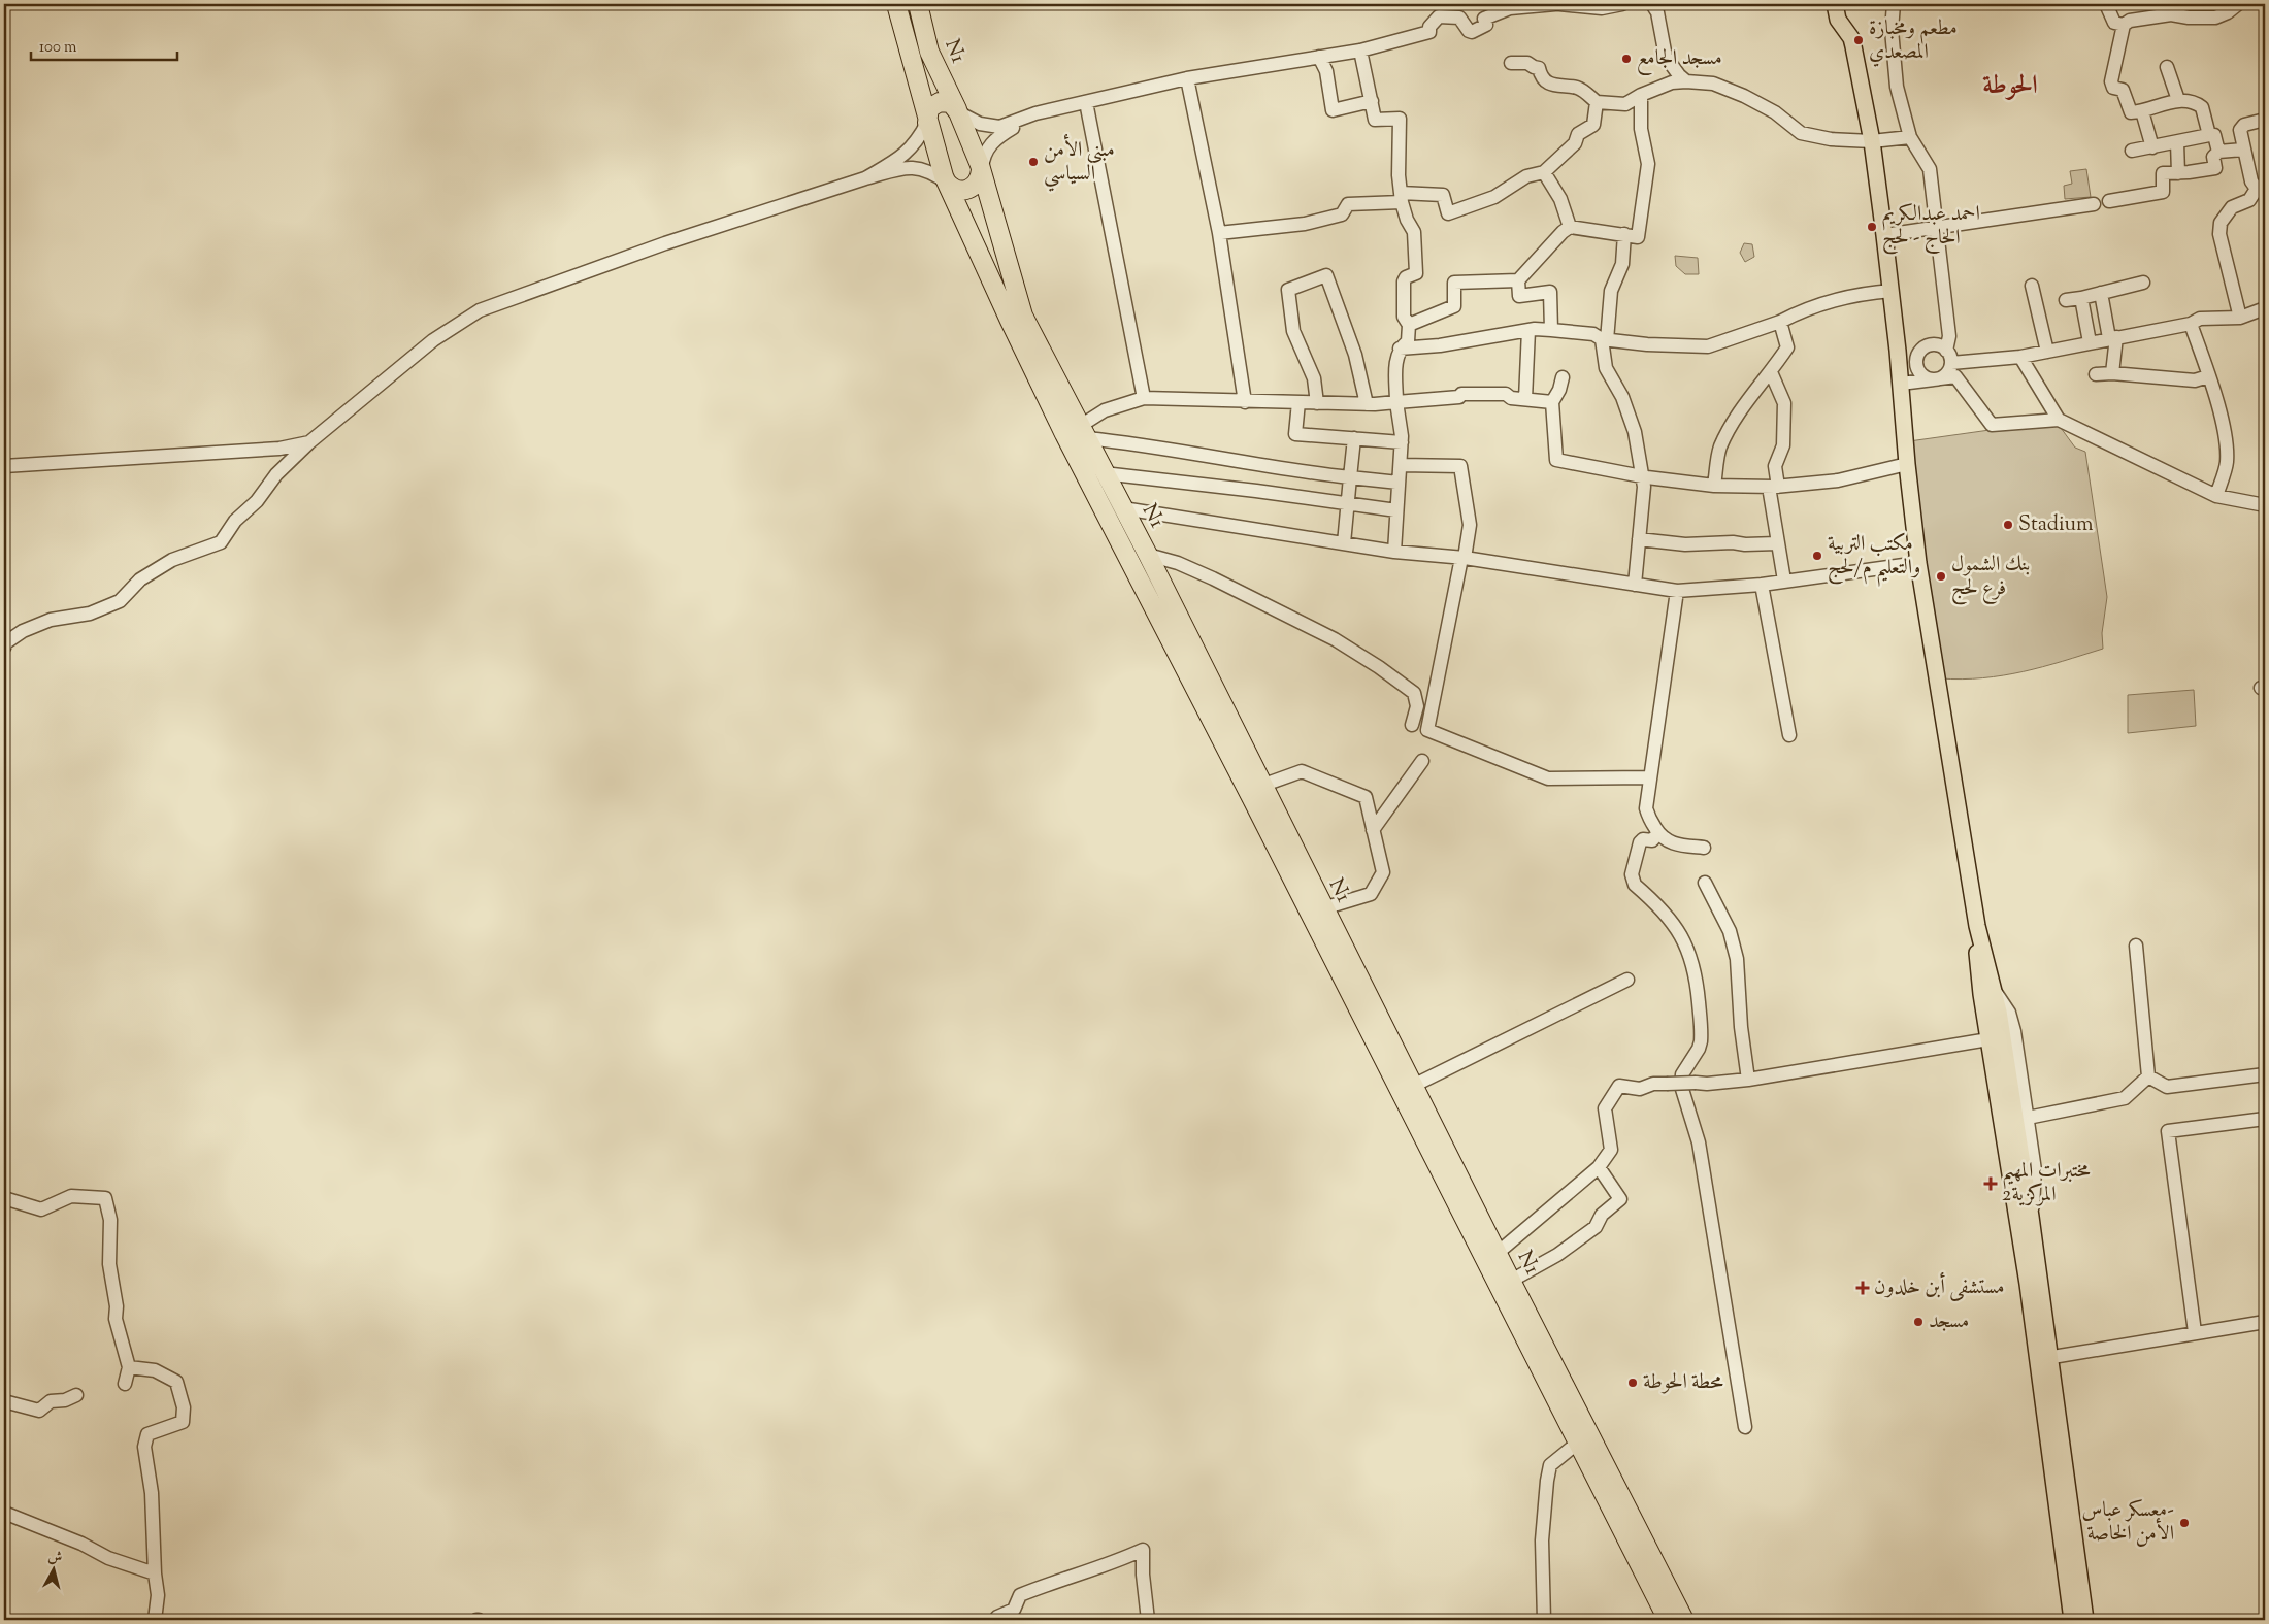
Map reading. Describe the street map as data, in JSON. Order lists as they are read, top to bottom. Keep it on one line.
{"streets":{"highway":["N1"]},"districts":["الحوطة"],"places":{"other":["مطعم ومخبازة المصعدي","مسجد الجامع","مبنى الأمن السياسي","احمد عبدالكريم الحاج - لحج","Stadium","مكتب التربية والتعليم م/لحج","بنك الشمول فرع لحج","مسجد","محطة الحوطة","معسكر عباس- الأمن الخاصة"],"health":["مختبرات المهيم المركزية2","مستشفى أبن خلدون"]},"scale_bar":"100 m","north":"top"}
